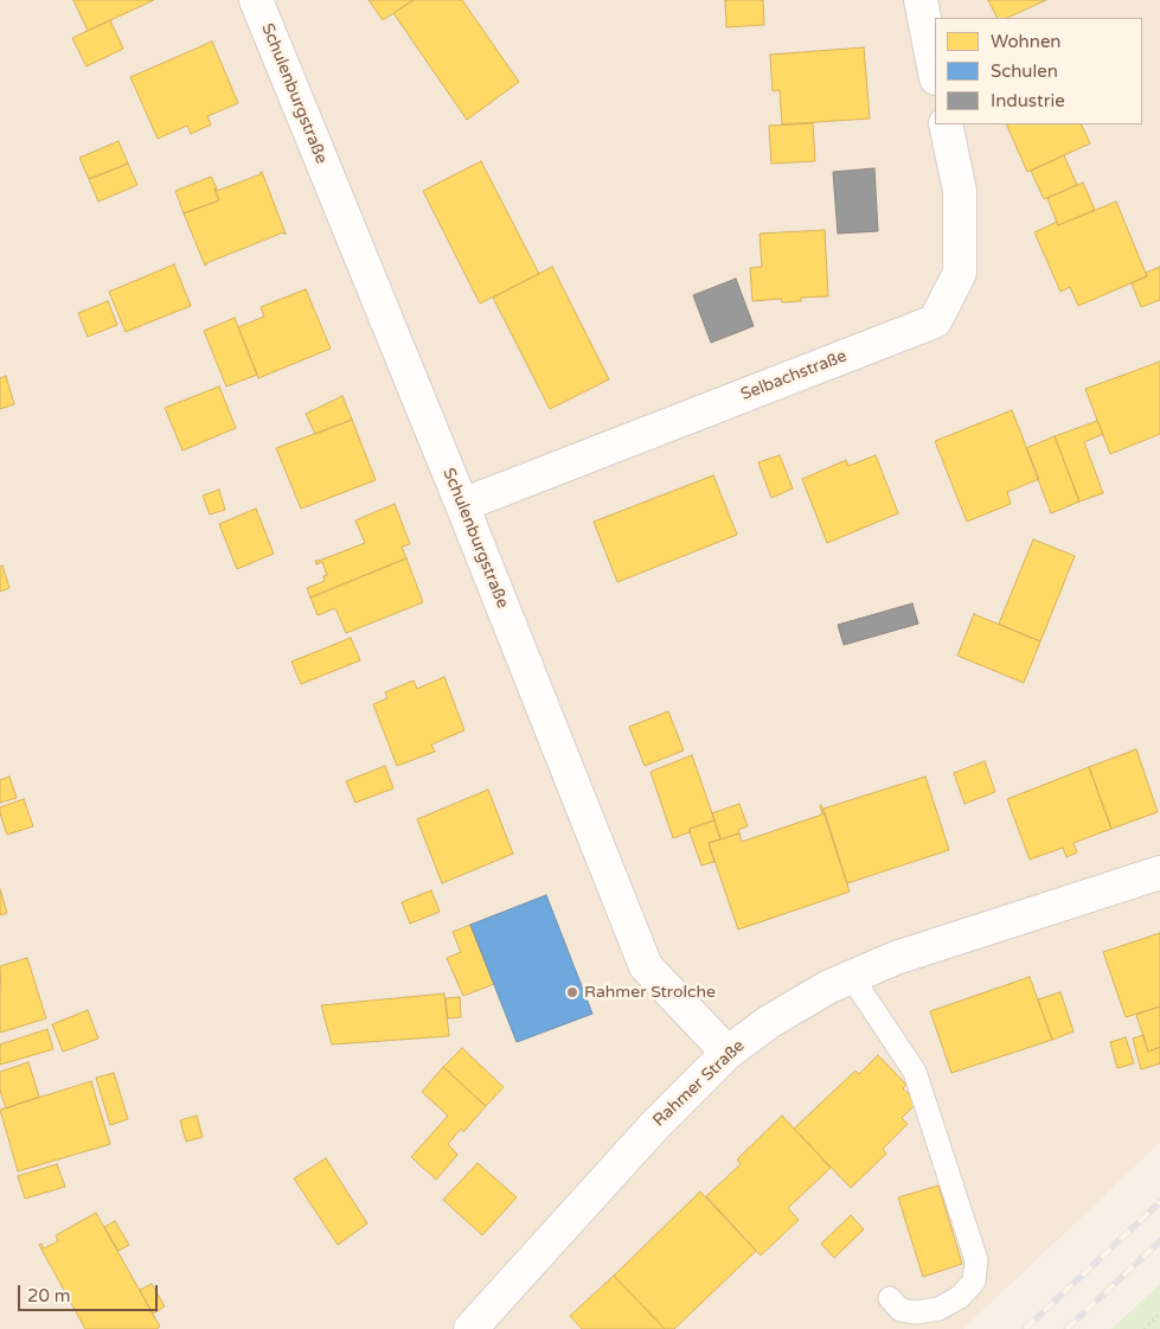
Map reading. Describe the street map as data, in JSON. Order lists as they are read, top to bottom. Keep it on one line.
{"streets":{"street":["Schulenburgstraße","Selbachstraße","Rahmer Straße"]},"crossings":[["Schulenburgstraße","Selbachstraße"],["Schulenburgstraße","Rahmer Straße"]],"places":["Rahmer Strolche"],"legend":["Wohnen","Schulen","Industrie"],"scale_bar":"20 m"}
